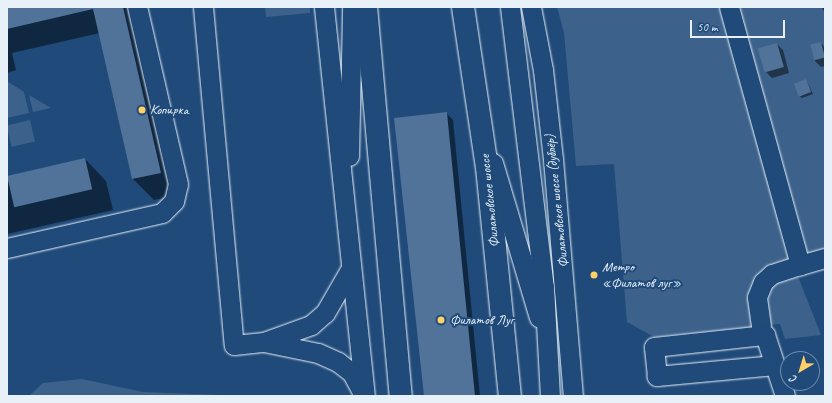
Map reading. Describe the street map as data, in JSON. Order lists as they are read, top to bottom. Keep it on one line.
{"streets":{"main road":["Филатовское шоссе"],"street":["Филатовское шоссе (дублёр)"]},"places":["Копирка","Метро «Филатов луг»","Филатов Луг"],"scale_bar":"50 m","north":"bottom left"}
